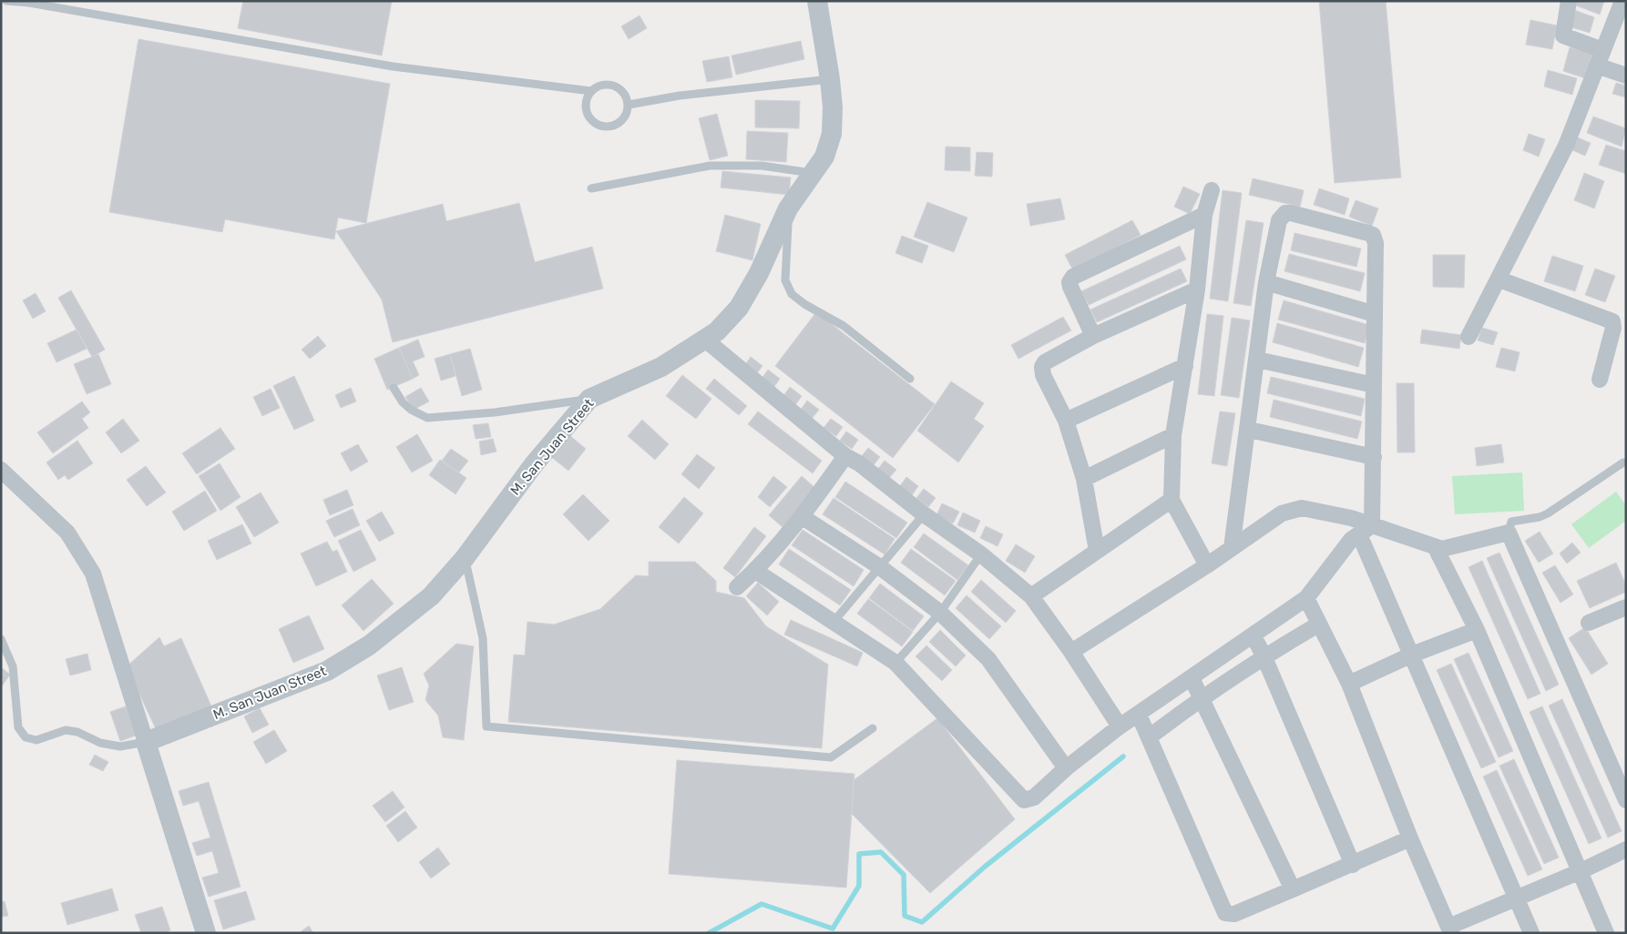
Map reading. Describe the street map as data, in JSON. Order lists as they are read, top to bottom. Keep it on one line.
{"streets":{"street":["M. San Juan Street"]}}
